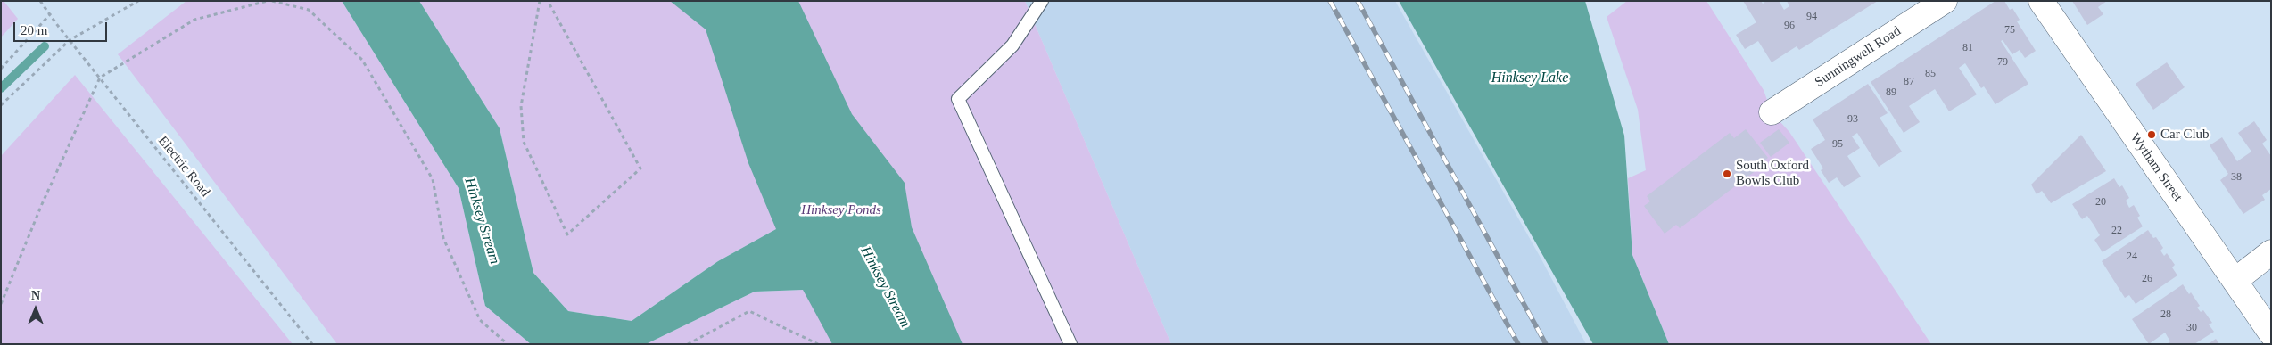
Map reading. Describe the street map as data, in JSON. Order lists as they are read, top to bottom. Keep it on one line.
{"streets":{"street":["Sunningwell Road","Wytham Street"],"path":["Electric Road"]},"water":["Hinksey Lake","Hinksey Stream"],"parks":["Hinksey Ponds"],"places":["Car Club","South Oxford Bowls Club"],"house_numbers":["94","96","75","81","79","85","87","89","93","95","38","20","22","24","26","28","30"],"scale_bar":"20 m","north":"top"}
